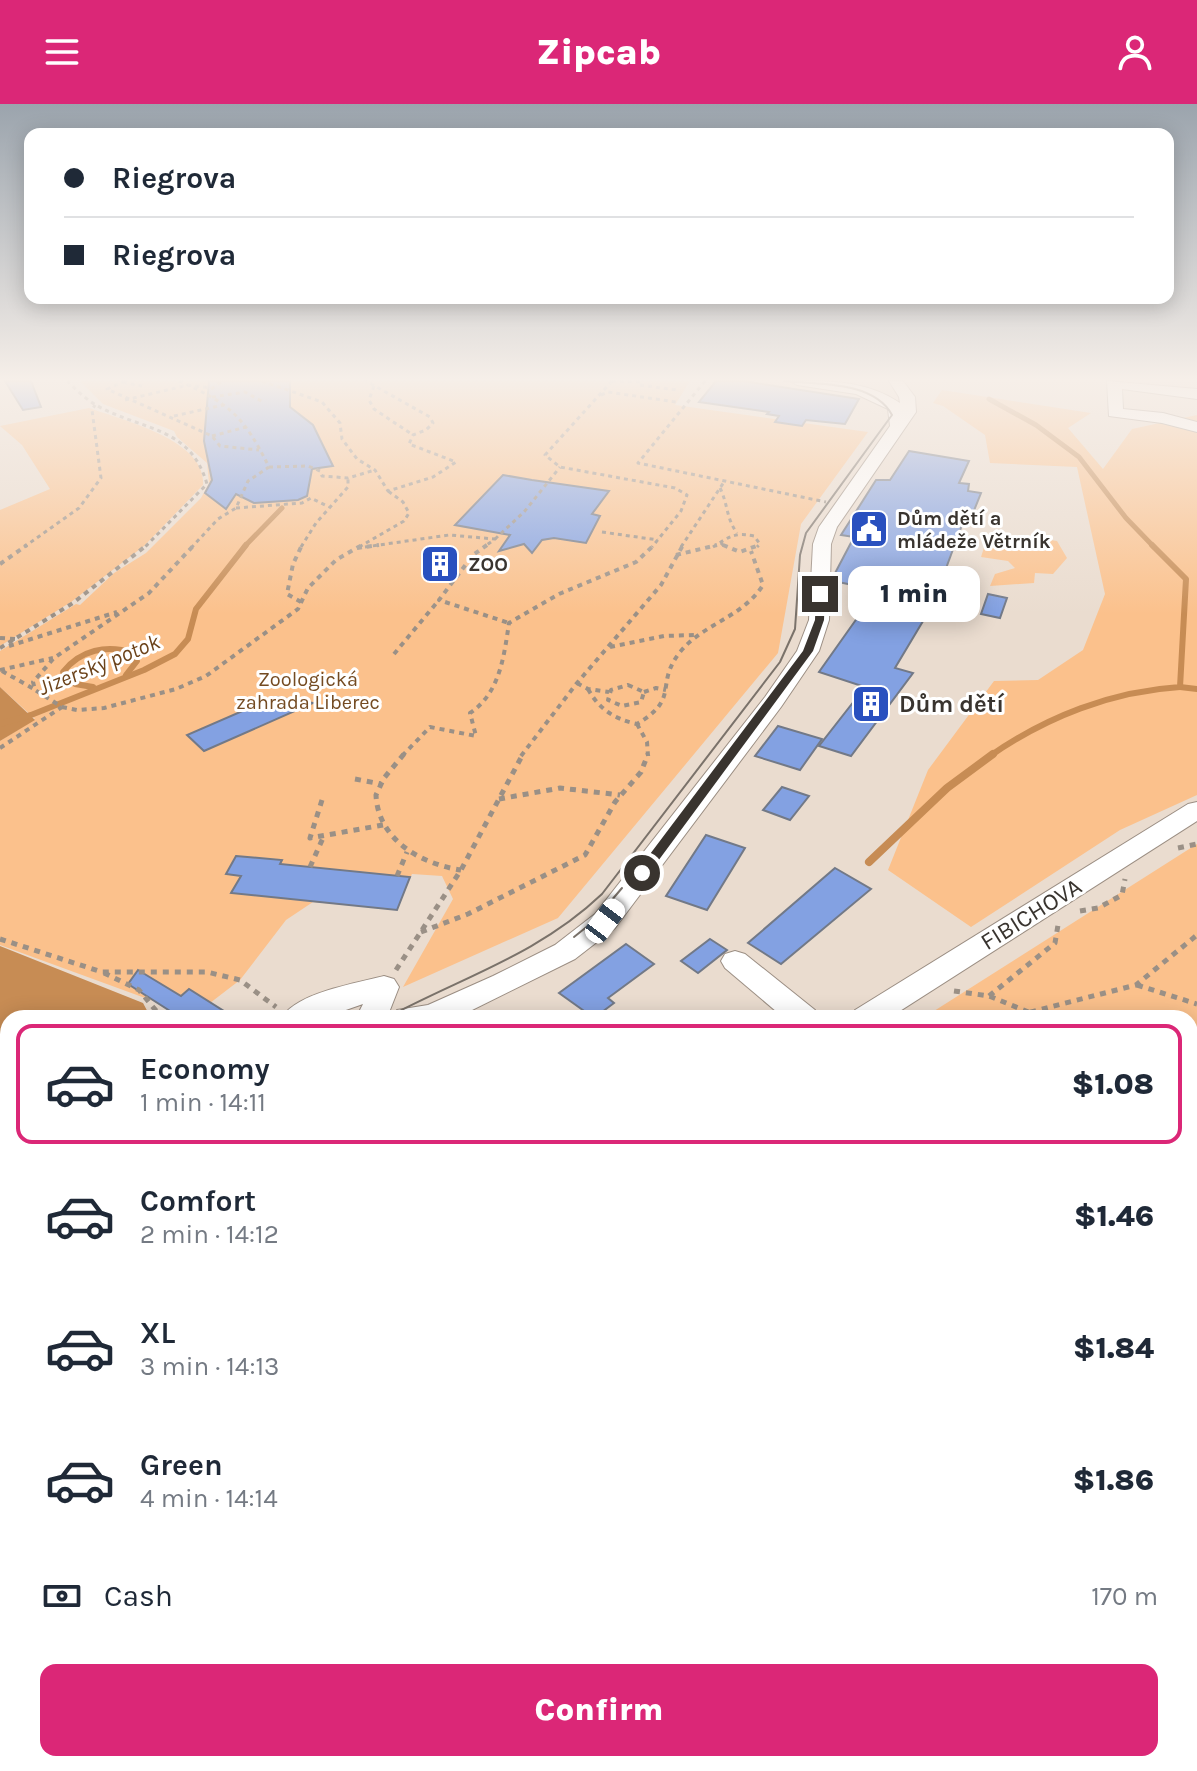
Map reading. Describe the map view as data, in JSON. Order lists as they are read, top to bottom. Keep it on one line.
{"streets":{"street":["FIBICHOVA"]},"water":["Jizerský potok"],"parks":["Zoologická zahrada Liberec"],"places":{"public building":["Dům dětí a mládeže Větrník"],"building":["ZOO","Dům dětí"]},"page":{"header":"Zipcab","banner":["Riegrova","Riegrova"],"bubble":"1 min","list":[{"name":"Economy","note":"1 min · 14:11","value":"$1.08"},{"name":"Comfort","note":"2 min · 14:12","value":"$1.46"},{"name":"XL","note":"3 min · 14:13","value":"$1.84"},{"name":"Green","note":"4 min · 14:14","value":"$1.86"}],"pay":["Cash","170 m"],"buttons":"Confirm"}}
